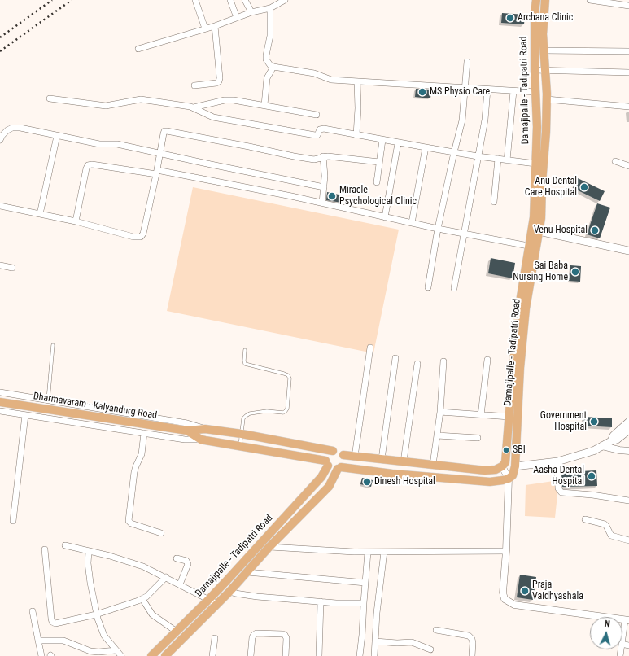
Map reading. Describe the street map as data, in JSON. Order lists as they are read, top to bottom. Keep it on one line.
{"streets":{"main road":["Damajipalle - Tadipatri Road","Dharmavaram - Kalyandurg Road"]},"crossings":[["Damajipalle - Tadipatri Road","Dharmavaram - Kalyandurg Road"]],"places":["Archana Clinic","MS Physio Care","Anu Dental Care Hospital","Miracle Psychological Clinic","Venu Hospital","Sai Baba Nursing Home","Government Hospital","SBI","Aasha Dental Hospital","Dinesh Hospital","Praja Vaidhyashala"],"north":"top"}
